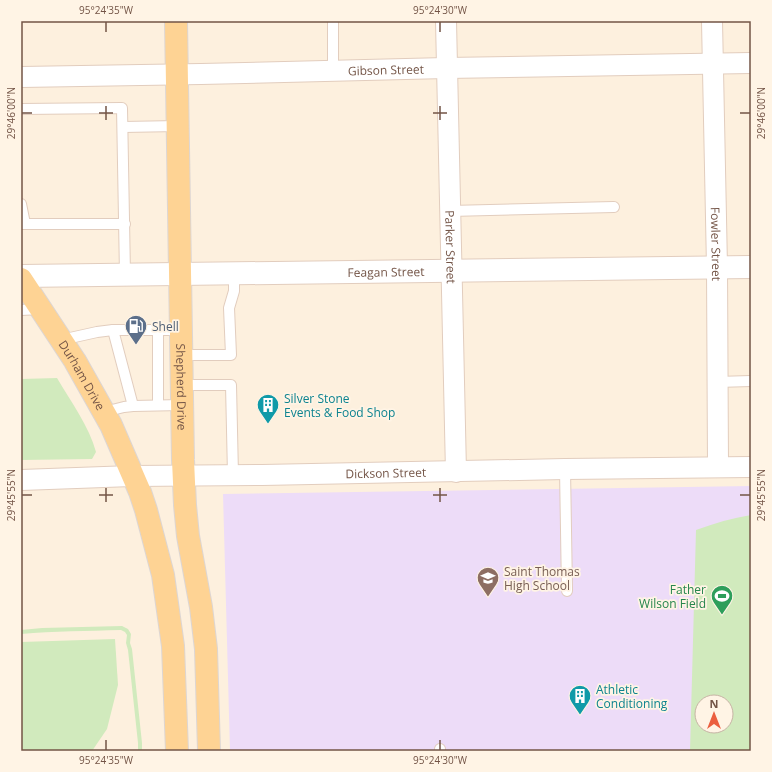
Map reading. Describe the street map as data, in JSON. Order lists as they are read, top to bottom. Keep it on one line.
{"streets":{"main road":["Durham Drive","Shepherd Drive"],"street":["Gibson Street","Fowler Street","Parker Street","Feagan Street","Dickson Street"]},"crossings":[["Gibson Street","Fowler Street"],["Gibson Street","Parker Street"],["Gibson Street","Shepherd Drive"],["Fowler Street","Feagan Street"],["Fowler Street","Dickson Street"],["Parker Street","Feagan Street"],["Parker Street","Dickson Street"],["Feagan Street","Durham Drive"],["Feagan Street","Shepherd Drive"],["Durham Drive","Dickson Street"],["Shepherd Drive","Dickson Street"]],"places":{"fuel station":["Shell"],"building":["Silver Stone Events & Food Shop","Athletic Conditioning"],"school or university":["Saint Thomas High School"],"sports":["Father Wilson Field"]},"north":"top","coordinates":["95°24'35\"W","95°24'30\"W","29°46'00\"N","29°45'55\"N"]}
